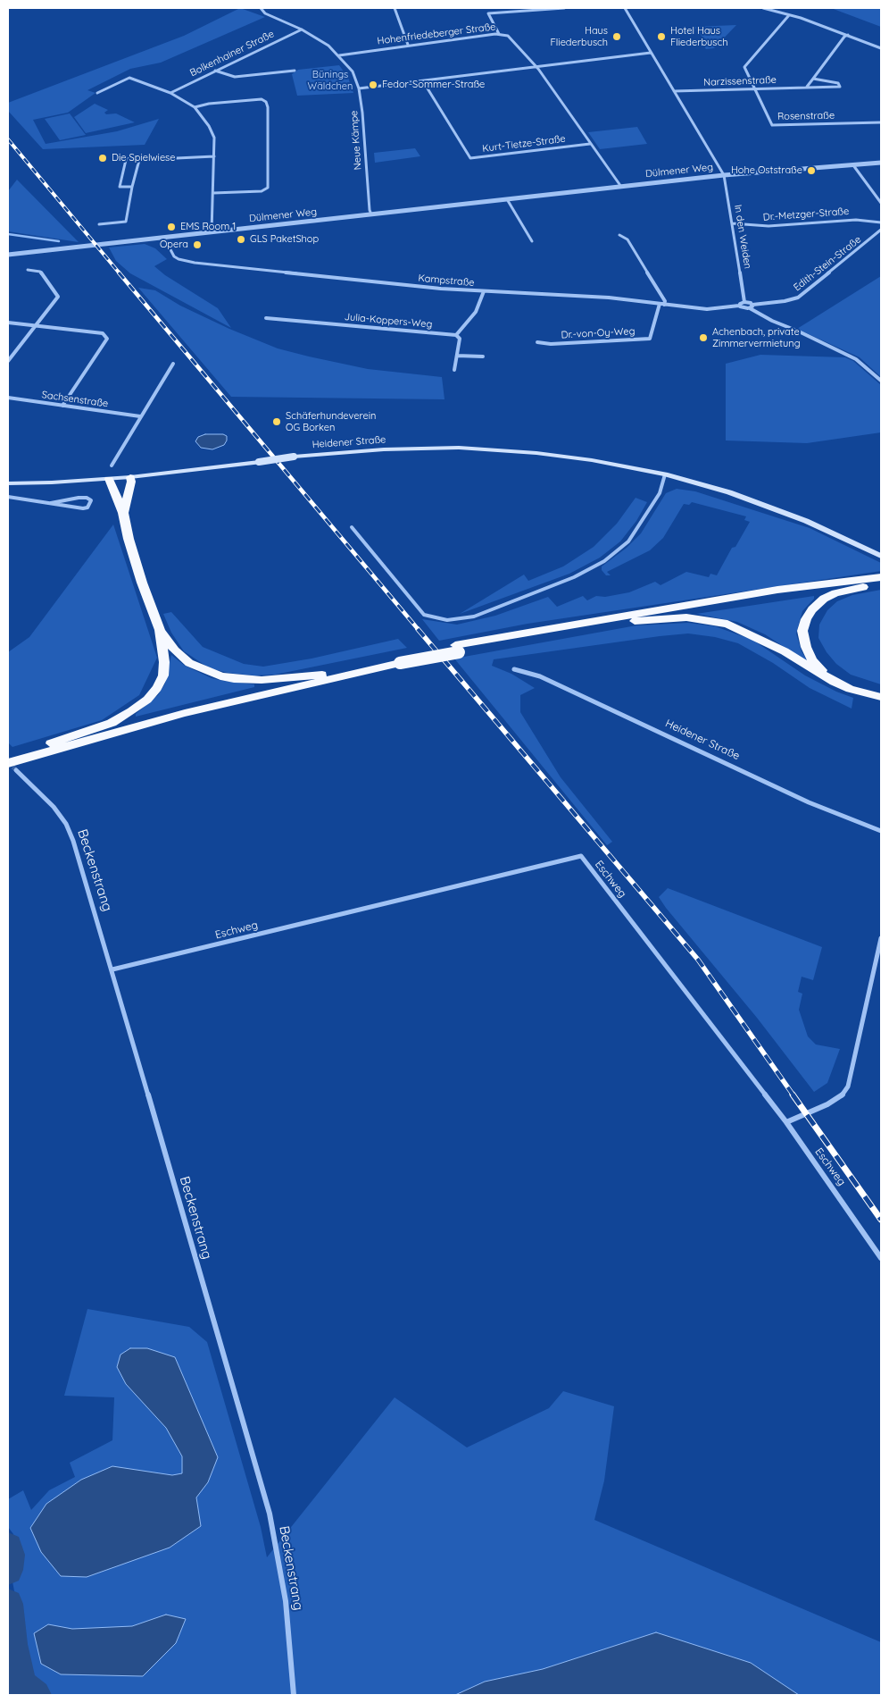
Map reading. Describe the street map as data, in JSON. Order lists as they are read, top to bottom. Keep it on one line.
{"streets":{"main road":["Heidener Straße"],"street":["Hohenfriedeberger Straße","Bolkenhainer Straße","Narzissenstraße","Rosenstraße","Neue Kämpe","Kurt-Tietze-Straße","Dülmener Weg","Dr.-Metzger-Straße","In den Weiden","Edith-Stein-Straße","Kampstraße","Julia-Koppers-Weg","Dr.-von-Oy-Weg","Sachsenstraße","Beckenstrang","Eschweg"]},"crossings":[["Hohenfriedeberger Straße","Neue Kämpe"],["Hohenfriedeberger Straße","Kurt-Tietze-Straße"],["Hohenfriedeberger Straße","Dülmener Weg"],["Bolkenhainer Straße","Neue Kämpe"],["Narzissenstraße","Rosenstraße"],["Neue Kämpe","Dülmener Weg"],["Dülmener Weg","In den Weiden"],["Dülmener Weg","Kampstraße"],["Dr.-Metzger-Straße","In den Weiden"],["Kampstraße","Dr.-von-Oy-Weg"],["Beckenstrang","Eschweg"]],"parks":["Bünings Wäldchen"],"places":["Haus Fliederbusch","Hotel Haus Fliederbusch","Fedor-Sommer-Straße","Die Spielwiese","Hohe Oststraße","EMS Room 1","GLS PaketShop","Opera","Achenbach, private Zimmervermietung","Schäferhundeverein OG Borken"]}
